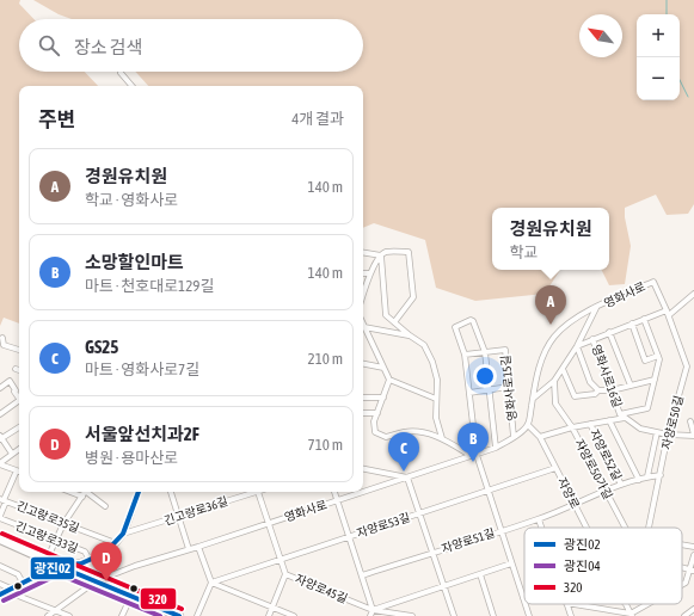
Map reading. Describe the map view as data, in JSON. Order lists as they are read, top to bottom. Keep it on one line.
{"streets":{"street":["영화사로","영화사로16길","영화사로15길","자양로50길","자양로52길","자양로50가길","자양로","긴고랑로36길","긴고랑로35길","자양로53길","긴고랑로33길","자양로51길","자양로45길"]},"crossings":[["영화사로","영화사로16길"],["영화사로","영화사로15길"],["영화사로","자양로50길"],["영화사로","자양로"],["영화사로16길","자양로50길"],["영화사로16길","자양로50가길"],["자양로50길","자양로52길"],["자양로52길","자양로50가길"],["자양로52길","자양로"],["자양로52길","자양로51길"],["자양로","자양로53길"],["자양로","자양로51길"]],"lines":["transit line 광진02","transit line 320","transit line 광진04"],"legend":["광진02","광진04","320"],"north":"top left","page":{"map_buttons":["+","−"],"search":"장소 검색","heading":["주변","4개 결과"],"list":[{"mark":"A","name":"경원유치원","note":"학교 · 영화사로","value":"140 m"},{"mark":"B","name":"소망할인마트","note":"마트 · 천호대로129길","value":"140 m"},{"mark":"C","name":"GS25","note":"마트 · 영화사로7길","value":"210 m"},{"mark":"D","name":"서울앞선치과2F","note":"병원 · 용마산로","value":"710 m"}],"popup":["경원유치원","학교"],"pins":["A","B","C","D"]}}
